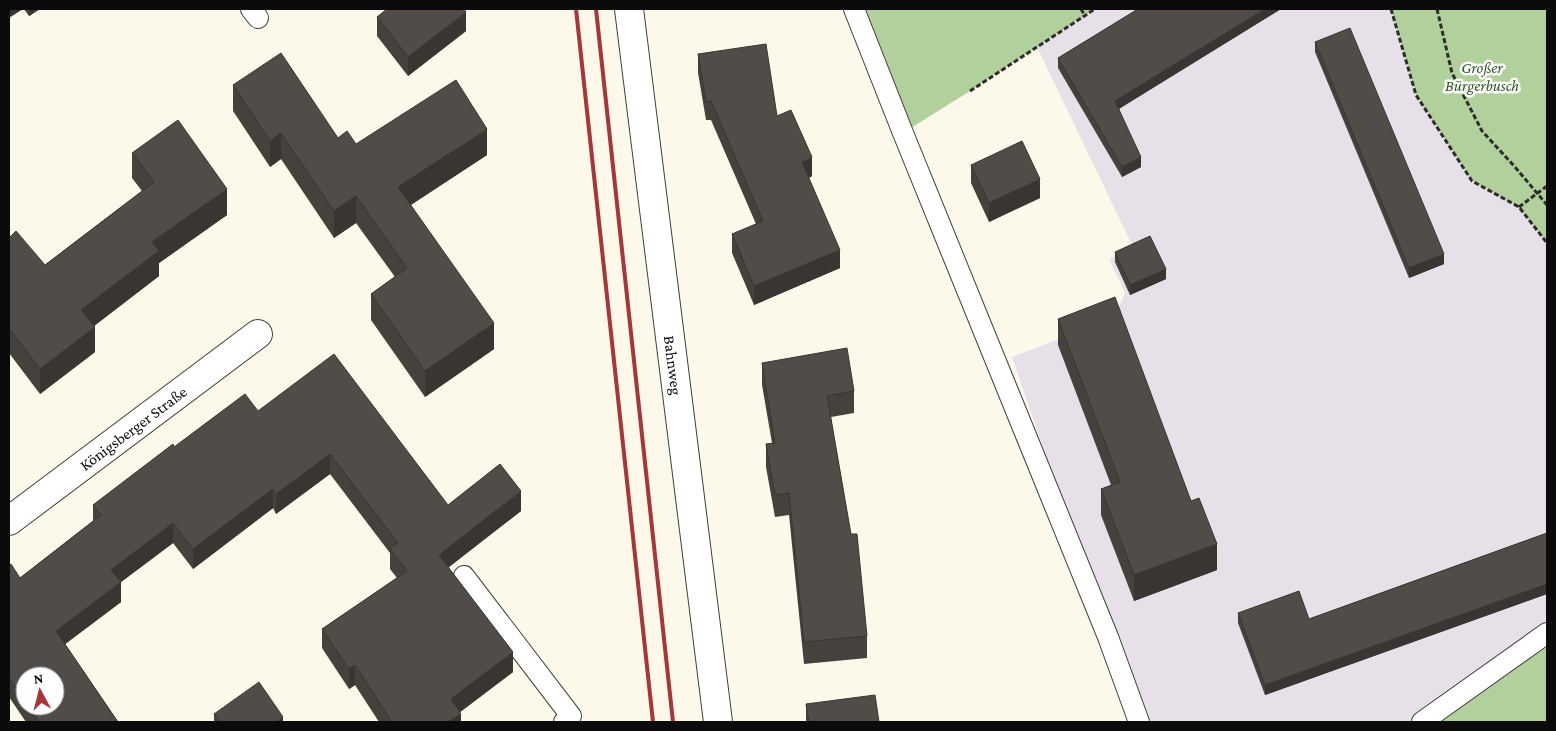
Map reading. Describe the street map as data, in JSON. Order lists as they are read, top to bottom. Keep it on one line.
{"streets":{"street":["Bahnweg","Königsberger Straße"]},"parks":["Großer Bürgerbusch"],"north":"top"}
